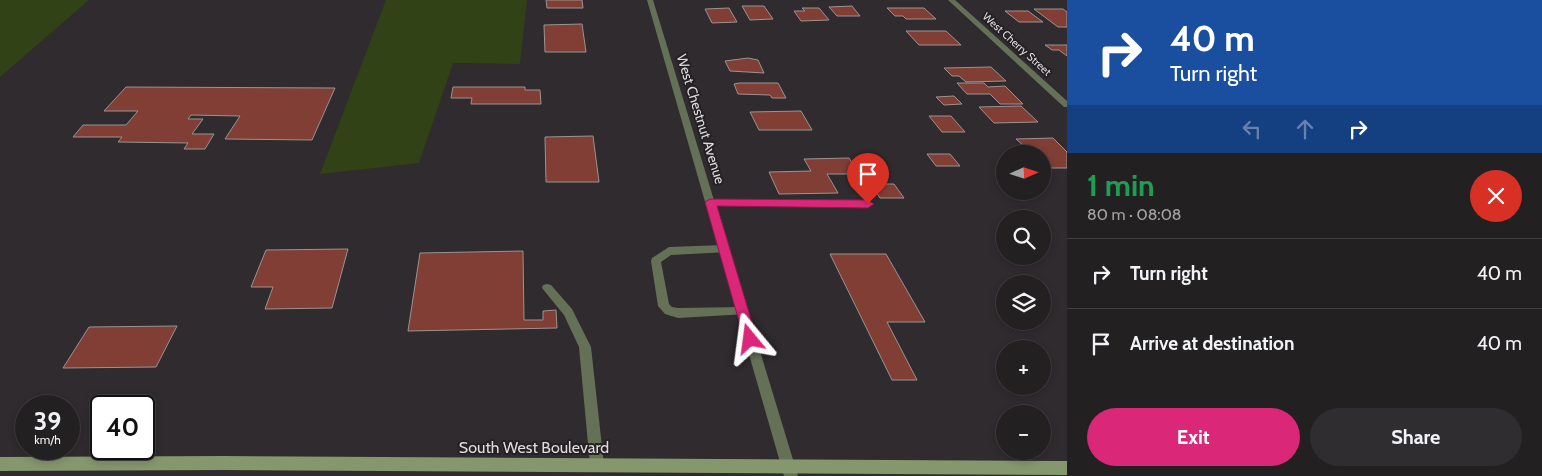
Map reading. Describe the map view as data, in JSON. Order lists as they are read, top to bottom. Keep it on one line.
{"streets":{"main road":["South West Boulevard"],"street":["West Cherry Street","West Chestnut Avenue"]},"crossings":[["West Chestnut Avenue","South West Boulevard"]],"north":"right","page":{"turn":["40 m","Turn right"],"map_buttons":["+","−"],"heading":["1 min","80 m · 08:08"],"list":[{"name":"Turn right","value":"40 m"},{"name":"Arrive at destination","value":"40 m"}],"speed":"39 km/h","limit":"40","buttons":["Exit","Share"]}}
